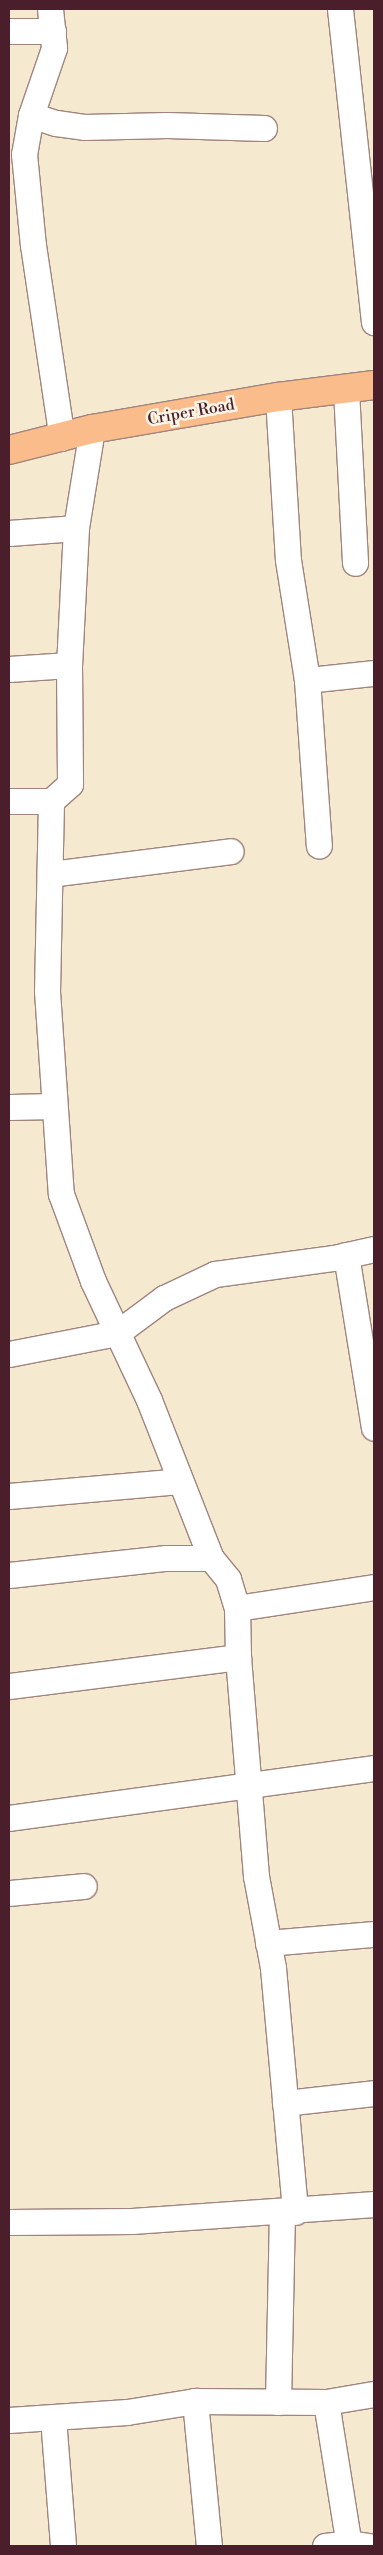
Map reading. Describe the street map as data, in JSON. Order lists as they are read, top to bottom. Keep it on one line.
{"streets":{"main road":["Criper Road"]}}
